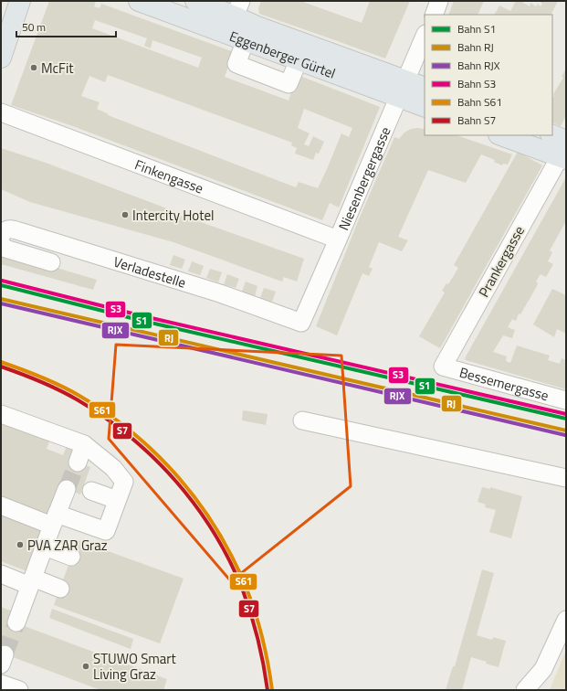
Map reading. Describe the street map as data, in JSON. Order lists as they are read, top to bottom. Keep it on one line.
{"streets":{"main road":["Eggenberger Gürtel"],"street":["Finkengasse","Niesenbergergasse","Prankergasse","Verladestelle","Bessemergasse"]},"crossings":[["Eggenberger Gürtel","Niesenbergergasse"],["Finkengasse","Niesenbergergasse"],["Niesenbergergasse","Verladestelle"],["Prankergasse","Bessemergasse"]],"places":["McFit","Intercity Hotel","PVA ZAR Graz","STUWO Smart Living Graz"],"lines":["rail line S3","rail line S1","rail line RJ","rail line RJX","rail line S61","rail line S7"],"legend":["Bahn S1","Bahn RJ","Bahn RJX","Bahn S3","Bahn S61","Bahn S7"],"scale_bar":"50 m"}
